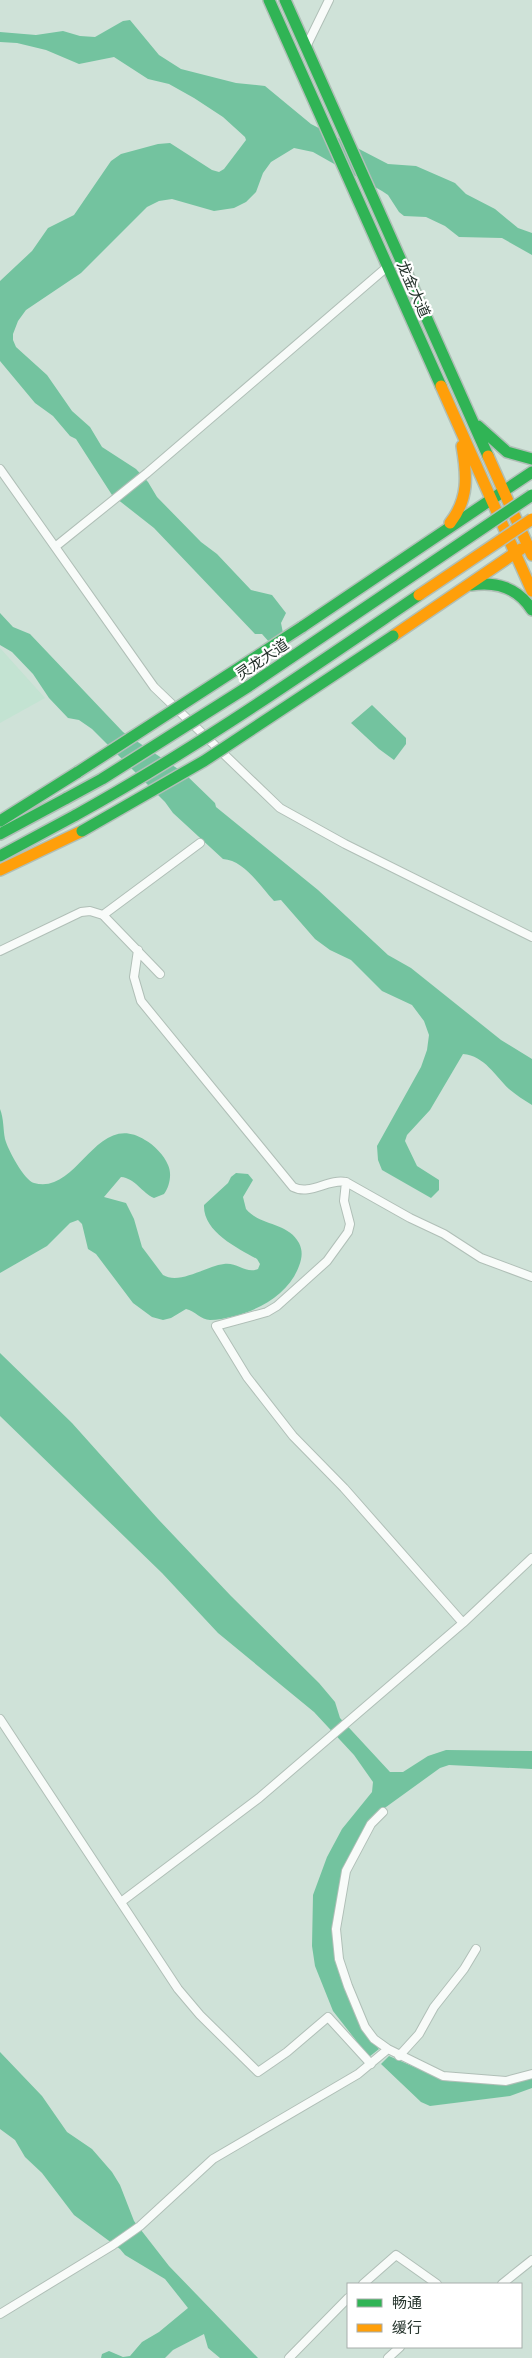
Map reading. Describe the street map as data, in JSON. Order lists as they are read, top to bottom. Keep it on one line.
{"streets":{"main road":["龙金大道","灵龙大道"]},"legend":["畅通","缓行"]}
